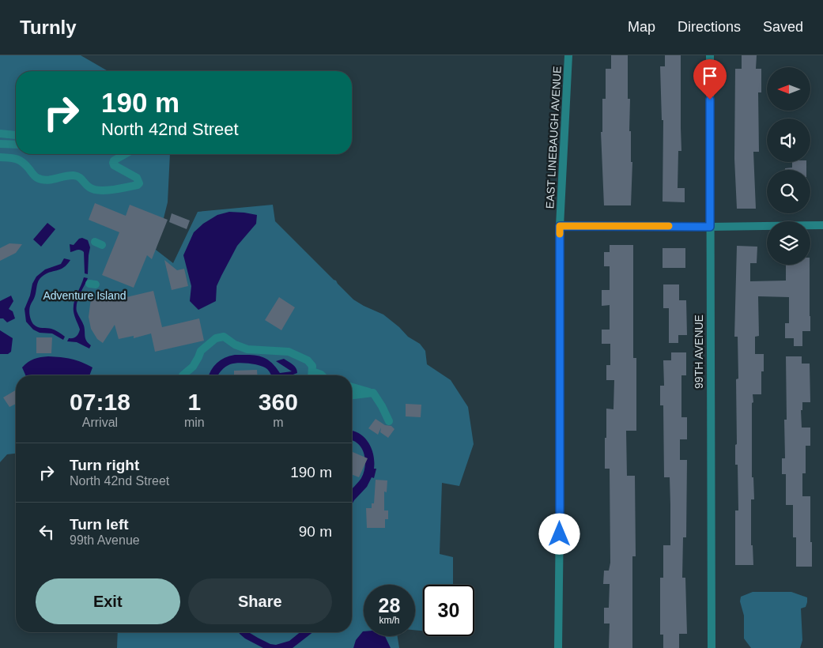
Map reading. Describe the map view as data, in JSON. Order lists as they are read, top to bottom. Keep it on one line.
{"streets":{"street":["EAST LINEBAUGH AVENUE","99TH AVENUE"]},"parks":["Adventure Island"],"north":"left","page":{"header":"Turnly","nav":["Map","Directions","Saved"],"turn":["190 m","North 42nd Street"],"eta":["07:18","Arrival","1","min","360","m"],"list":[{"name":"Turn right","note":"North 42nd Street","value":"190 m"},{"name":"Turn left","note":"99th Avenue","value":"90 m"}],"buttons":["Exit","Share"],"speed":"28 km/h","limit":"30"}}
